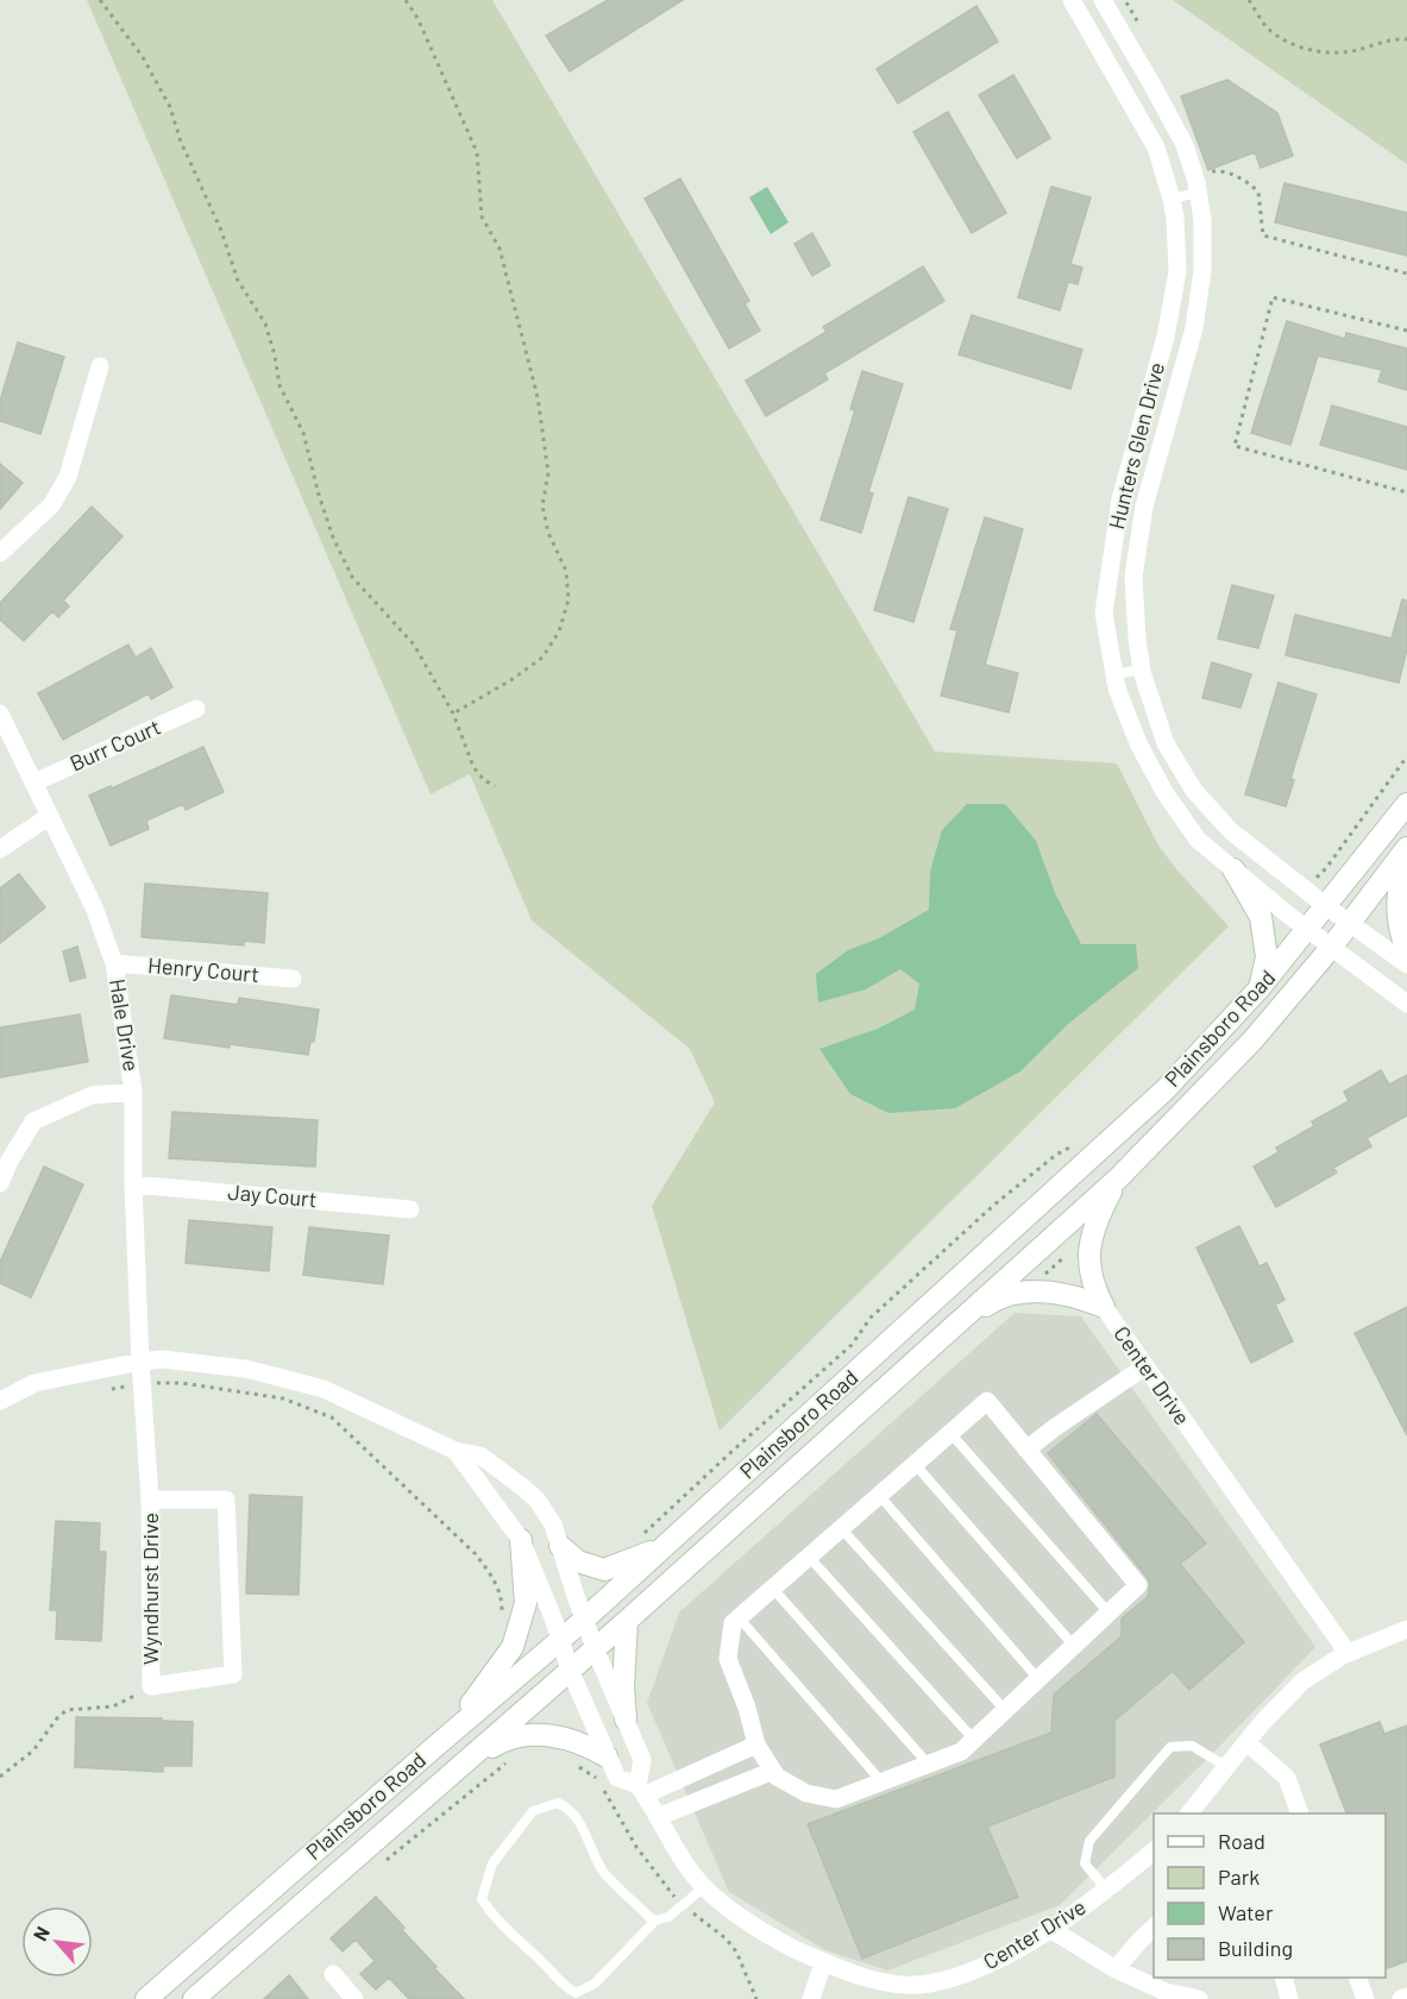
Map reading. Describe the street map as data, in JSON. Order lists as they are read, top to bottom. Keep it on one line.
{"streets":{"street":["Hunters Glen Drive","Burr Court","Henry Court","Hale Drive","Plainsboro Road","Jay Court","Center Drive","Wyndhurst Drive"]},"crossings":[["Hunters Glen Drive","Plainsboro Road"],["Burr Court","Hale Drive"],["Henry Court","Hale Drive"],["Hale Drive","Jay Court"],["Hale Drive","Wyndhurst Drive"],["Plainsboro Road","Center Drive"]],"legend":["Road","Park","Water","Building"],"north":"top left"}
